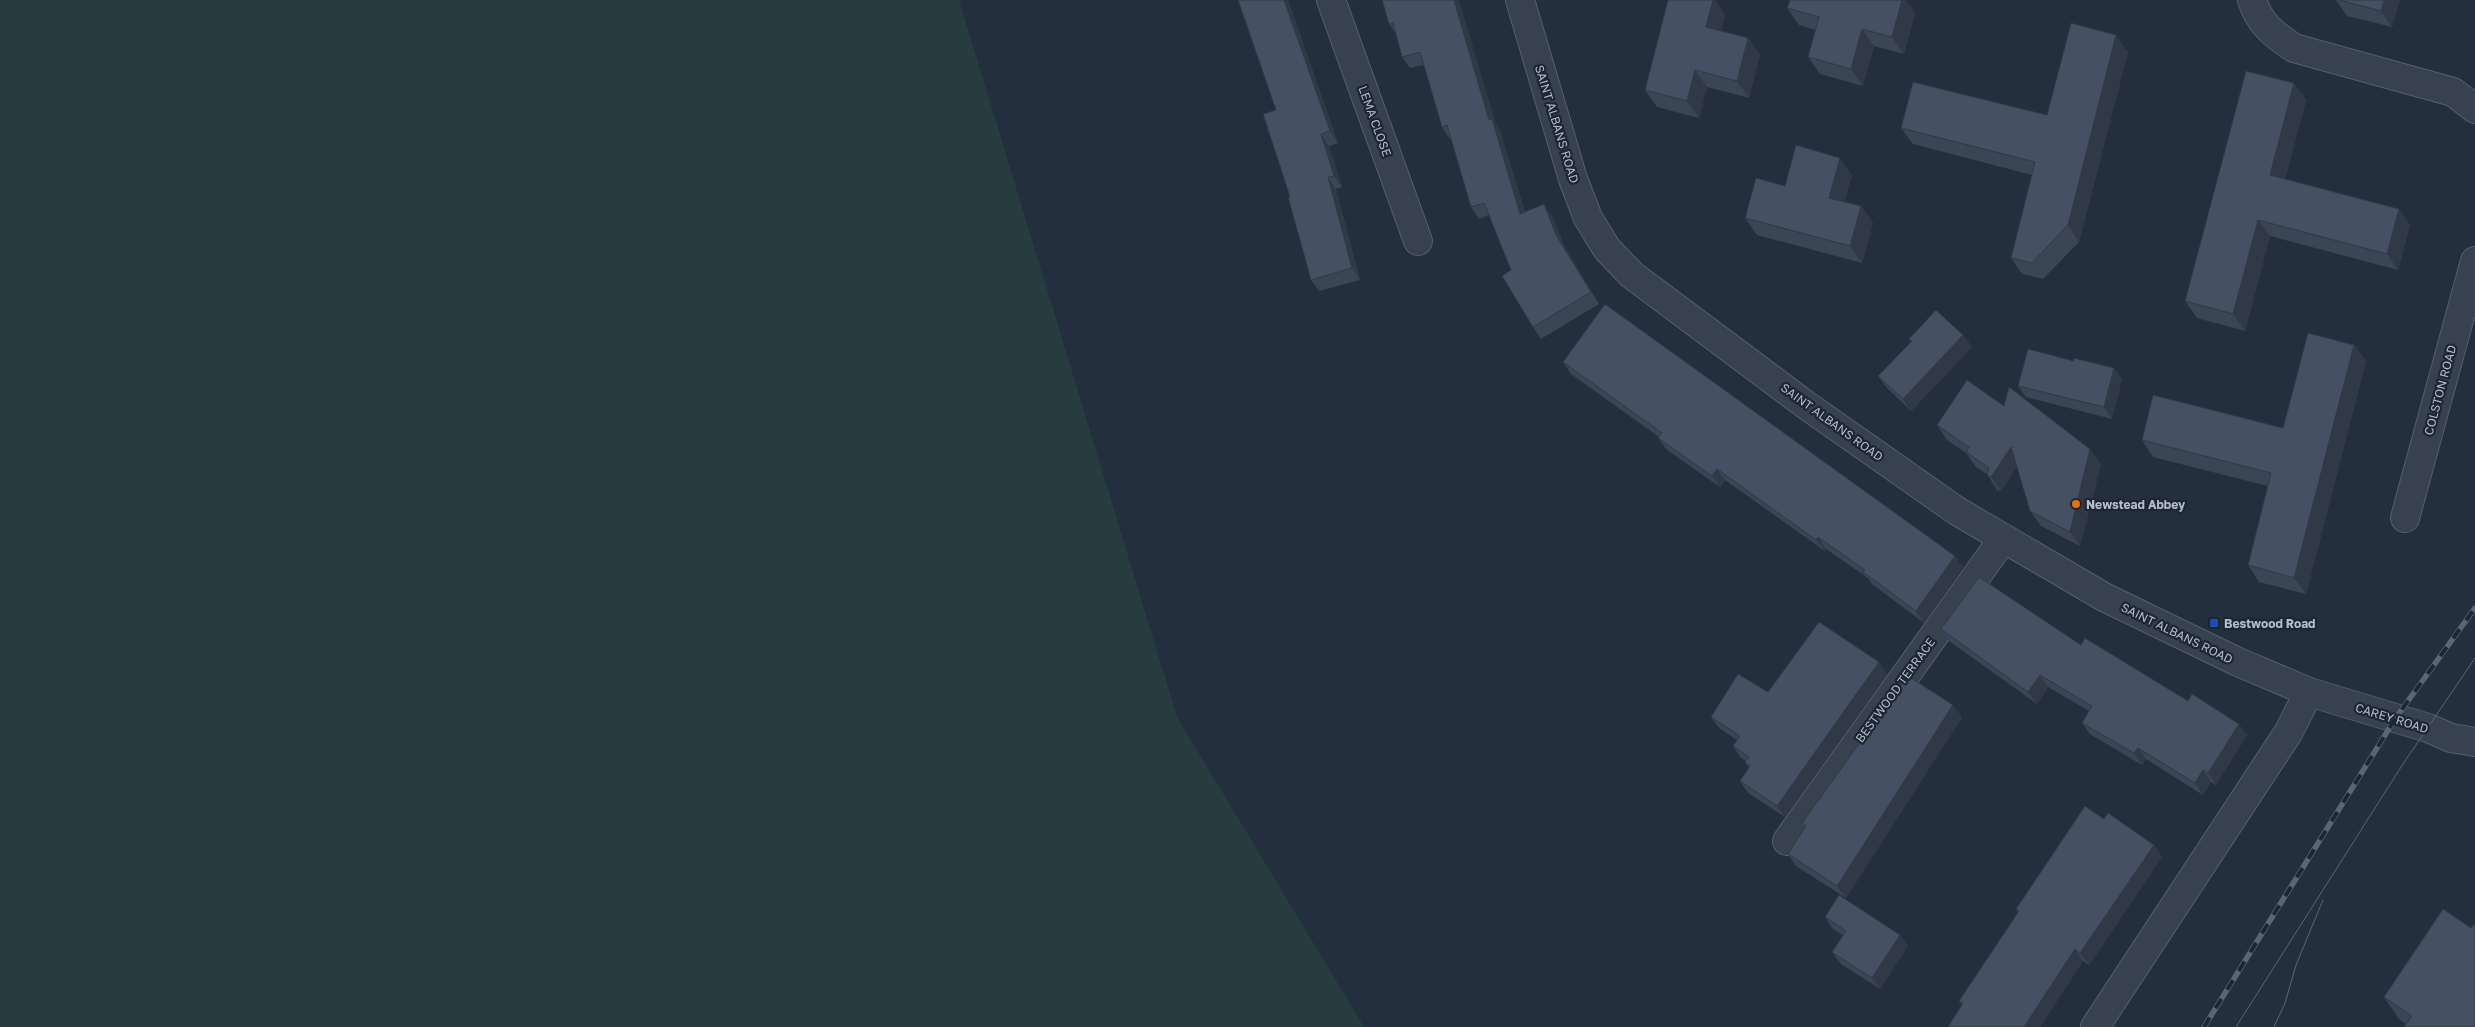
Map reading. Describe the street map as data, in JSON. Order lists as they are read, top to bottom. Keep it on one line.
{"streets":{"street":["LEMA CLOSE","SAINT ALBANS ROAD","COLSTON ROAD","BESTWOOD TERRACE","CAREY ROAD"]},"crossings":[["SAINT ALBANS ROAD","BESTWOOD TERRACE"],["SAINT ALBANS ROAD","CAREY ROAD"]],"places":{"other":["Newstead Abbey"],"transit":["Bestwood Road"]}}
